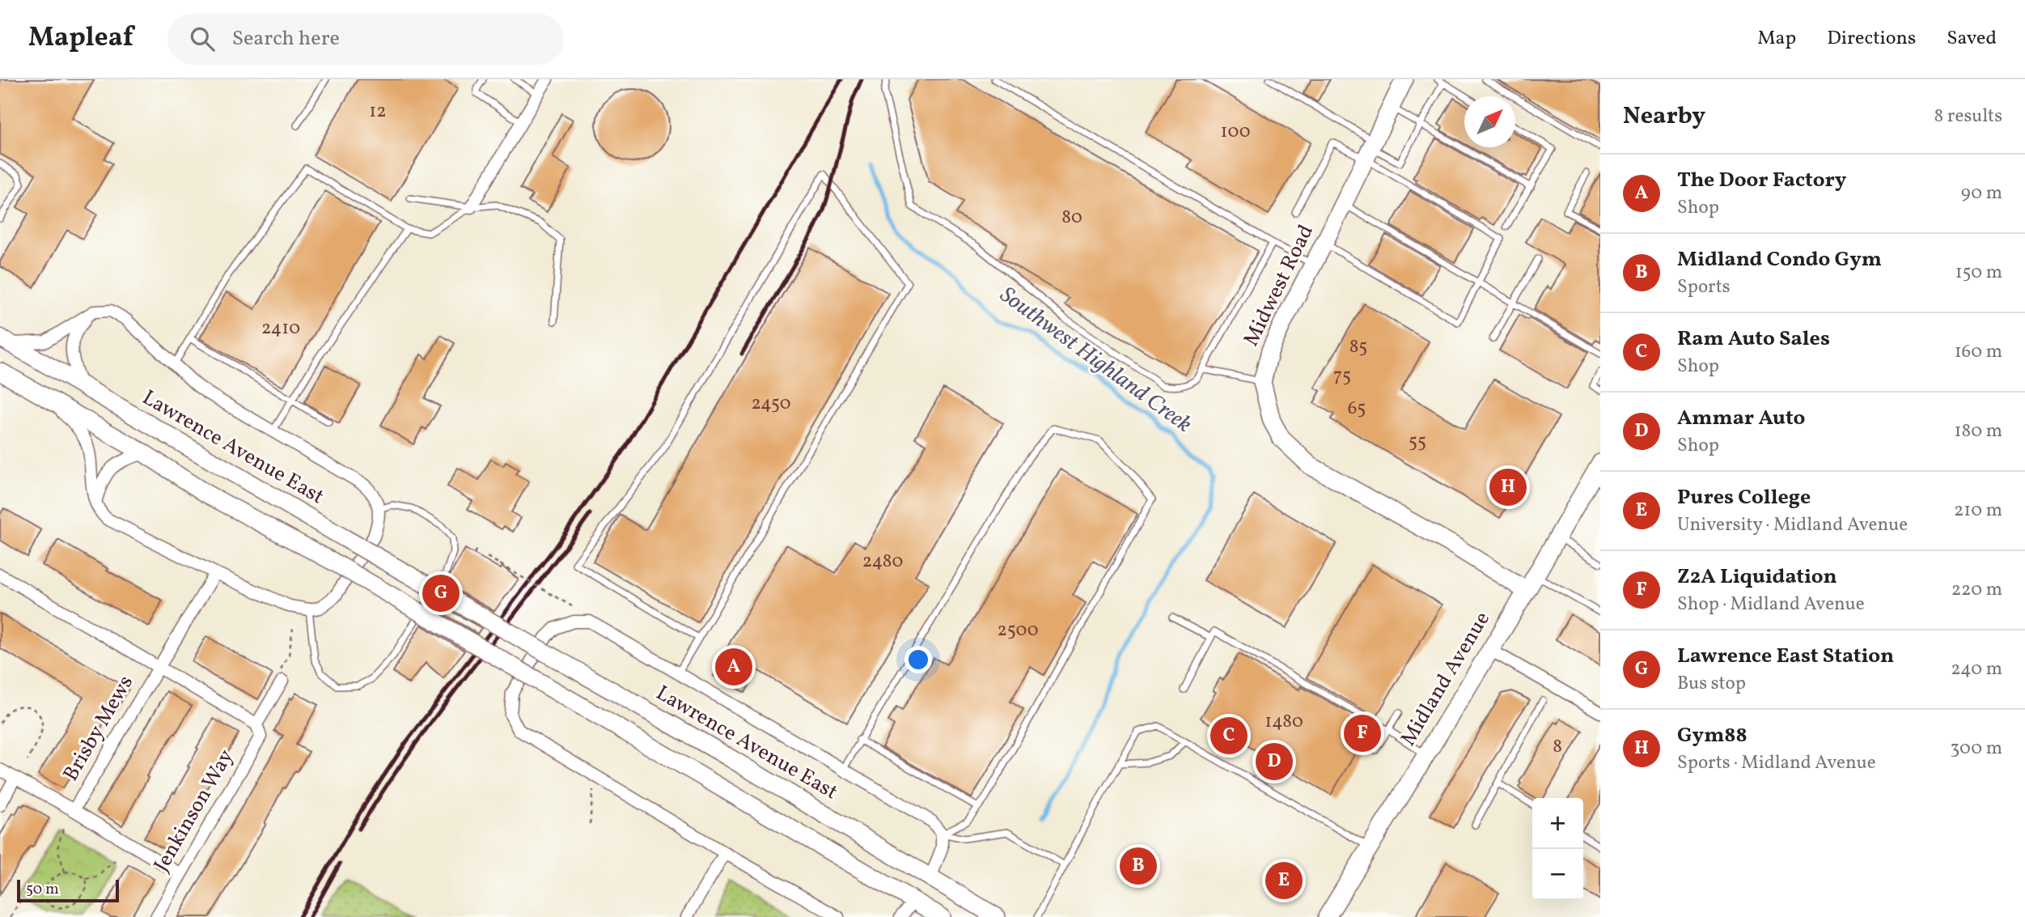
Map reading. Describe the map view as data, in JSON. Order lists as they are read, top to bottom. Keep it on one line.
{"streets":{"main road":["Midwest Road","Lawrence Avenue East","Midland Avenue"],"street":["Brisby Mews","Jenkinson Way"]},"crossings":[["Midwest Road","Midland Avenue"]],"water":["Southwest Highland Creek"],"house_numbers":["12","100","80","2410","85","75","2450","65","55","2480","2500","1480","8"],"scale_bar":"50 m","north":"top right","page":{"header":"Mapleaf","search":"Search here","nav":["Map","Directions","Saved"],"heading":["Nearby","8 results"],"list":[{"mark":"A","name":"The Door Factory","note":"Shop","value":"90 m"},{"mark":"B","name":"Midland Condo Gym","note":"Sports","value":"150 m"},{"mark":"C","name":"Ram Auto Sales","note":"Shop","value":"160 m"},{"mark":"D","name":"Ammar Auto","note":"Shop","value":"180 m"},{"mark":"E","name":"Pures College","note":"University · Midland Avenue","value":"210 m"},{"mark":"F","name":"Z2A Liquidation","note":"Shop · Midland Avenue","value":"220 m"},{"mark":"G","name":"Lawrence East Station","note":"Bus stop","value":"240 m"},{"mark":"H","name":"Gym88","note":"Sports · Midland Avenue","value":"300 m"}],"pins":["H","G","A","F","C","D","B","E"],"map_buttons":["+","−"],"scale":"50 m"}}
